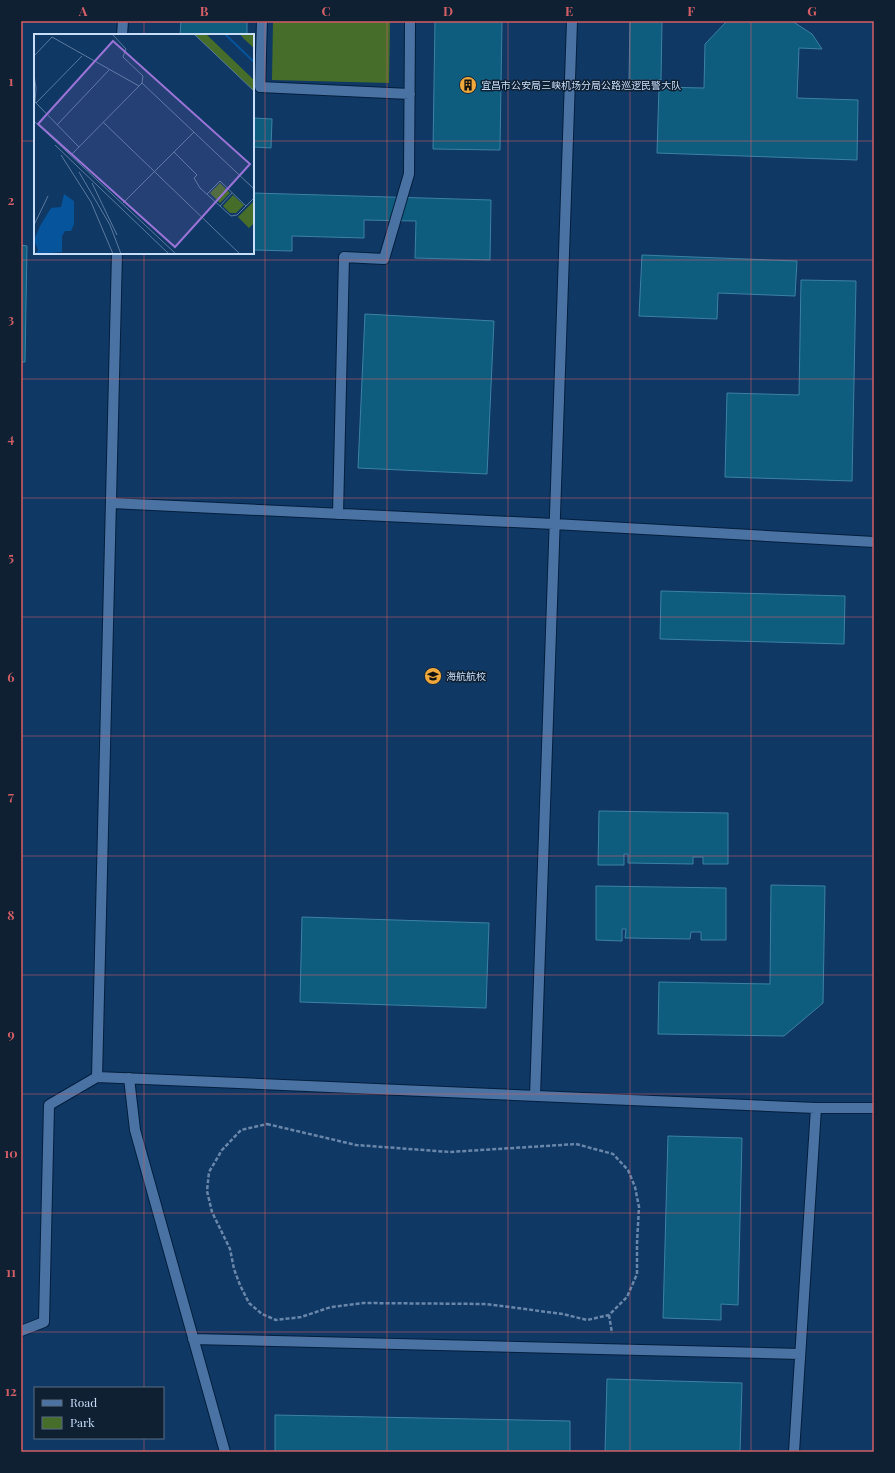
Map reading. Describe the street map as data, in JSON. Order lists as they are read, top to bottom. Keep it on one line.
{"places":{"building":["宜昌市公安局三峡机场分局公路巡逻民警大队"],"school or university":["海航航校"]},"legend":["Road","Park"],"grid":{"columns":["A","B","C","D","E","F","G"],"rows":["1","2","3","4","5","6","7","8","9","10","11","12"]}}
